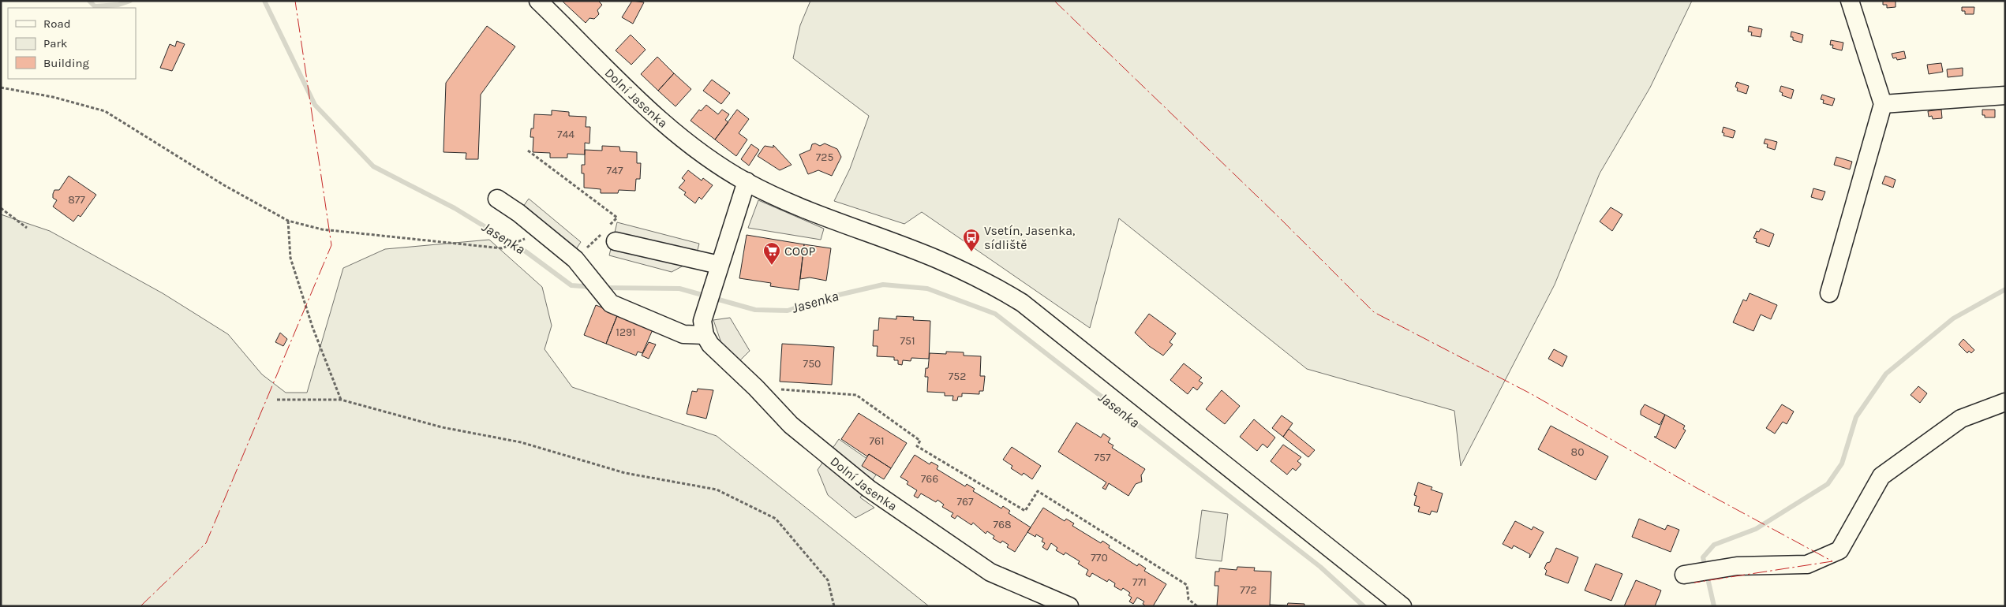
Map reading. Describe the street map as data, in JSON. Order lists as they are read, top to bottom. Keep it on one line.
{"streets":{"street":["Dolní Jasenka"]},"water":["Jasenka"],"places":{"bus stop":["Vsetín, Jasenka, sídliště"],"supermarket":["COOP"]},"house_numbers":["744","725","747","877","1291","751","750","752","761","80","757","766","767","768","770","771","772"],"legend":["Road","Park","Building"]}
